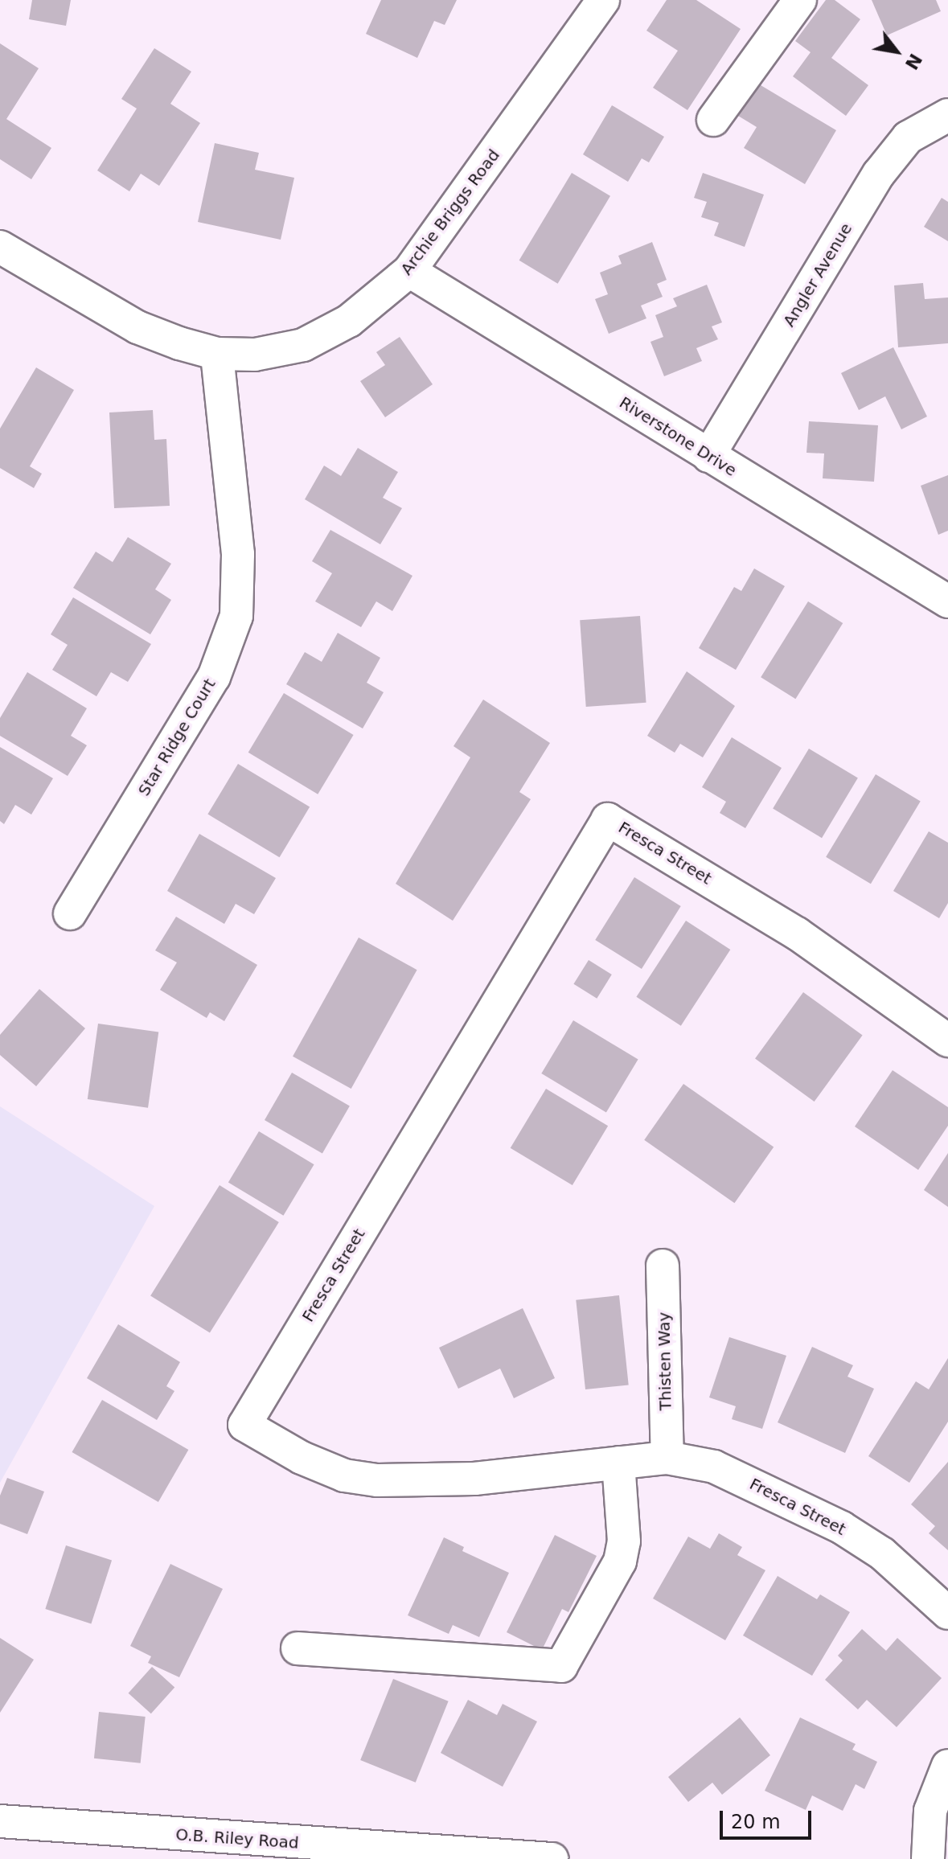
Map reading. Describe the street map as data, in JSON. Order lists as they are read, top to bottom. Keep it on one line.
{"streets":{"street":["Archie Briggs Road","Angler Avenue","Riverstone Drive","Star Ridge Court","Fresca Street","Thisten Way","O.B. Riley Road"]},"crossings":[["Archie Briggs Road","Riverstone Drive"],["Archie Briggs Road","Star Ridge Court"],["Angler Avenue","Riverstone Drive"],["Fresca Street","Thisten Way"]],"scale_bar":"20 m","north":"bottom right"}
